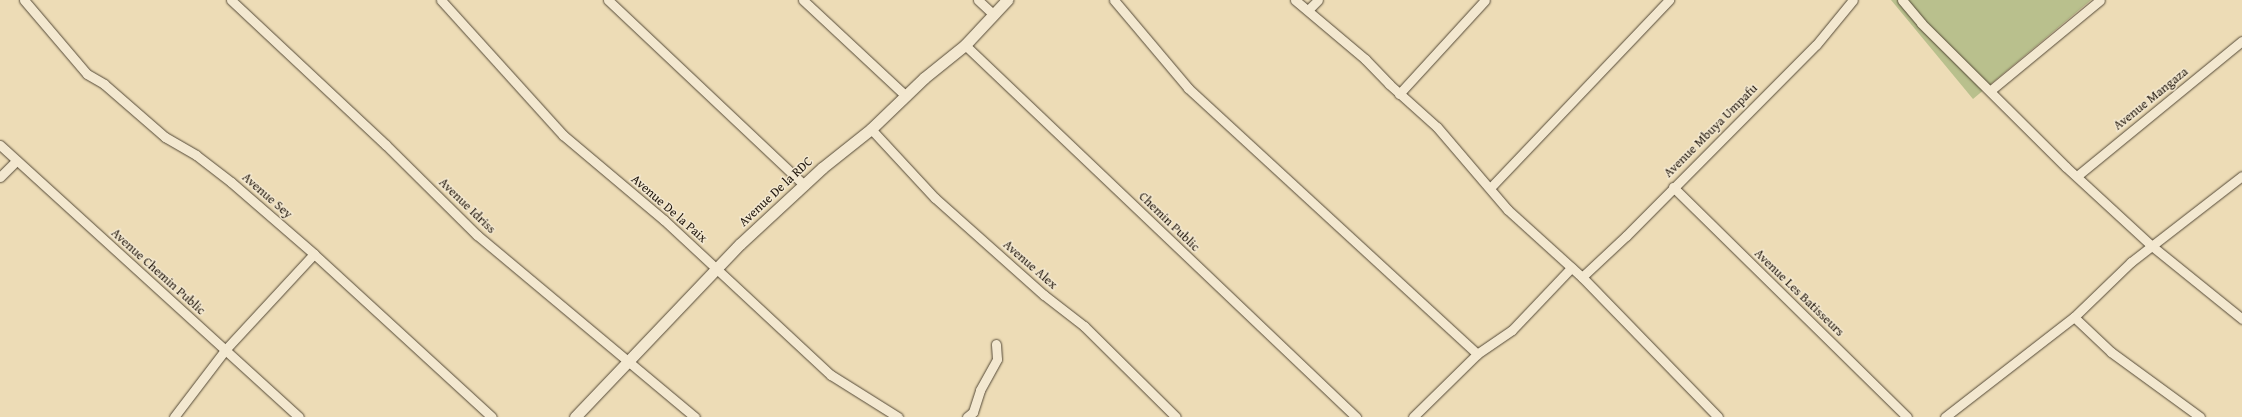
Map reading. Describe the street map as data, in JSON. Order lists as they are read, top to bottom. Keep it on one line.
{"streets":{"street":["Avenue Mangaza","Avenue Mbuya Umpafu","Avenue De la RDC","Avenue Sey","Avenue Idriss","Avenue De la Paix","Chemin Public","Avenue Alex","Avenue Chemin Public","Avenue Les Batisseurs"]},"crossings":[["Avenue Mbuya Umpafu","Avenue Les Batisseurs"],["Avenue De la RDC","Avenue Idriss"],["Avenue De la RDC","Avenue De la Paix"],["Avenue De la RDC","Chemin Public"],["Avenue De la RDC","Avenue Alex"]]}
